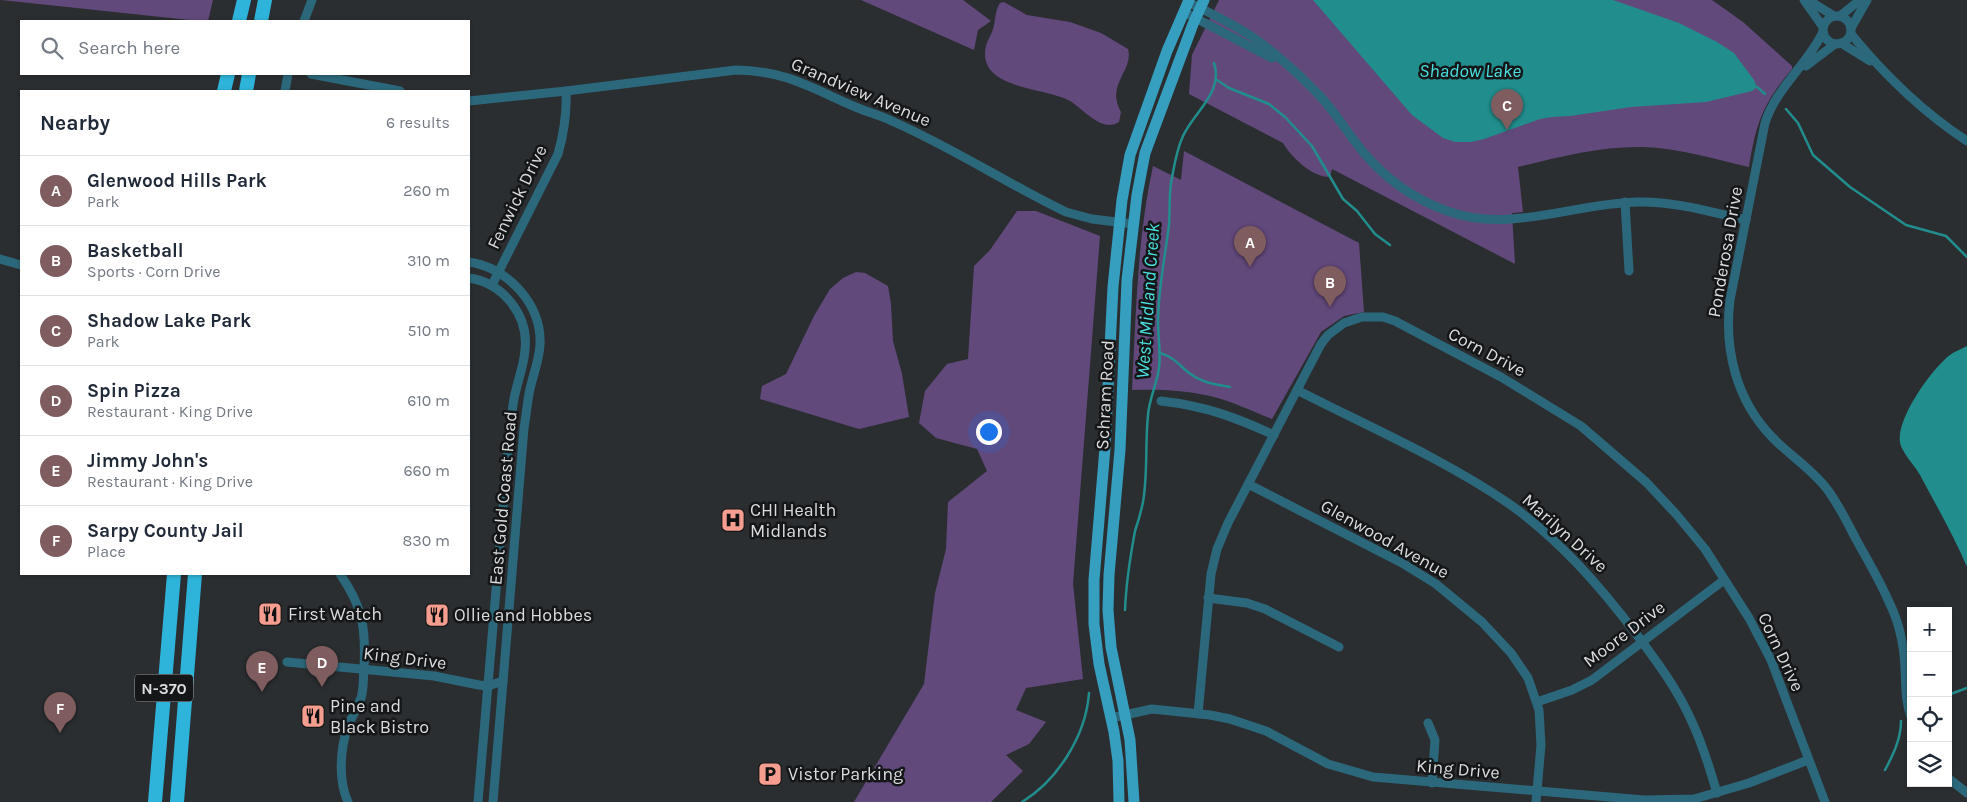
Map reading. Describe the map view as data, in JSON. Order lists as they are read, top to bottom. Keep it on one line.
{"streets":{"highway":["N-370"],"main road":["Schram Road"],"street":["Grandview Avenue","Fenwick Drive","Ponderosa Drive","Corn Drive","East Gold Coast Road","Marilyn Drive","Glenwood Avenue","Moore Drive","King Drive"]},"crossings":[["Grandview Avenue","Fenwick Drive"],["Grandview Avenue","Schram Road"],["Fenwick Drive","East Gold Coast Road"],["Corn Drive","Marilyn Drive"],["Corn Drive","Glenwood Avenue"],["Corn Drive","Moore Drive"],["Corn Drive","King Drive"],["Schram Road","King Drive"],["East Gold Coast Road","King Drive"],["Marilyn Drive","Moore Drive"],["Marilyn Drive","King Drive"],["Glenwood Avenue","Moore Drive"],["Glenwood Avenue","King Drive"]],"water":["Shadow Lake","West Midland Creek"],"places":{"hospital":["CHI Health Midlands"],"restaurant":["First Watch","Ollie and Hobbes","Pine and Black Bistro"],"parking":["Vistor Parking"]},"page":{"search":"Search here","pins":["C","A","B","D","E","F"],"heading":["Nearby","6 results"],"list":[{"mark":"A","name":"Glenwood Hills Park","note":"Park","value":"260 m"},{"mark":"B","name":"Basketball","note":"Sports · Corn Drive","value":"310 m"},{"mark":"C","name":"Shadow Lake Park","note":"Park","value":"510 m"},{"mark":"D","name":"Spin Pizza","note":"Restaurant · King Drive","value":"610 m"},{"mark":"E","name":"Jimmy John's","note":"Restaurant · King Drive","value":"660 m"},{"mark":"F","name":"Sarpy County Jail","note":"Place","value":"830 m"}],"map_buttons":["+","−"]}}
